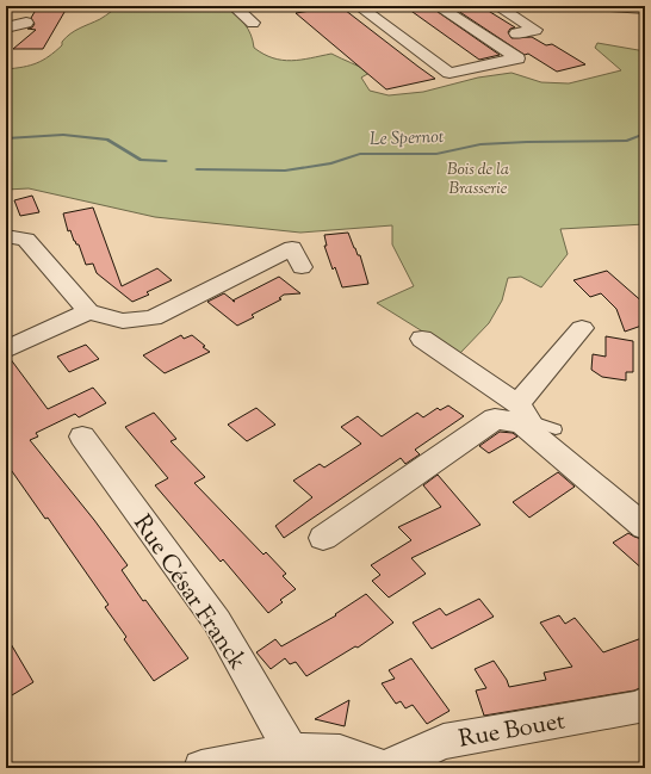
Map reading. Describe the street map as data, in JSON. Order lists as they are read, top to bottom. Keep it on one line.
{"streets":{"street":["Rue César Franck","Rue Bouet"]},"water":["Le Spernot"],"parks":["Bois de la Brasserie"]}
